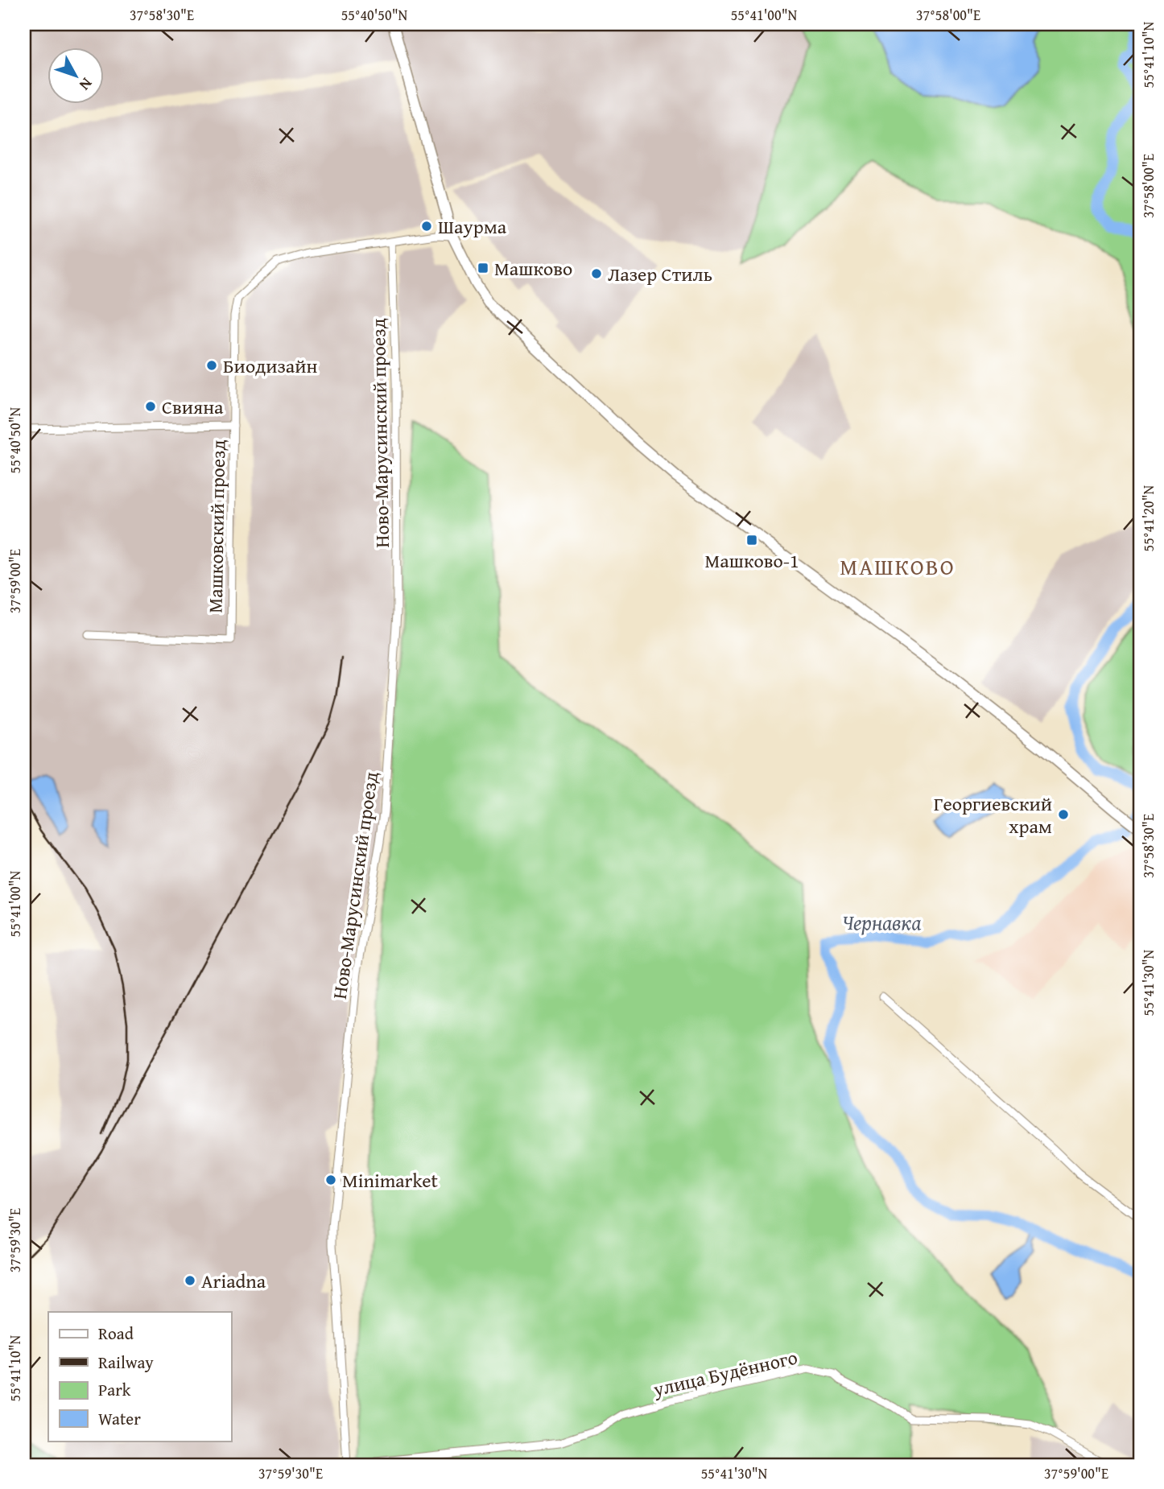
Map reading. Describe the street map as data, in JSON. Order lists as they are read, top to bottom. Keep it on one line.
{"streets":{"street":["Ново-Марусинский проезд","Машковский проезд","улица Будённого"]},"crossings":[["Ново-Марусинский проезд","Машковский проезд"]],"districts":["МАШКОВО"],"water":["Чернавка"],"places":{"other":["Шаурма","Лазер Стиль","Биодизайн","Свияна","Георгиевский храм","Minimarket","Ariadna"],"transit":["Машково","Машково-1"]},"legend":["Road","Railway","Park","Water"],"north":"bottom right","coordinates":["37°58'30\"E","55°40'50\"N","55°41'00\"N","37°58'00\"E","55°41'10\"N","55°41'20\"N","37°59'00\"E","55°41'30\"N","37°59'30\"E"]}
